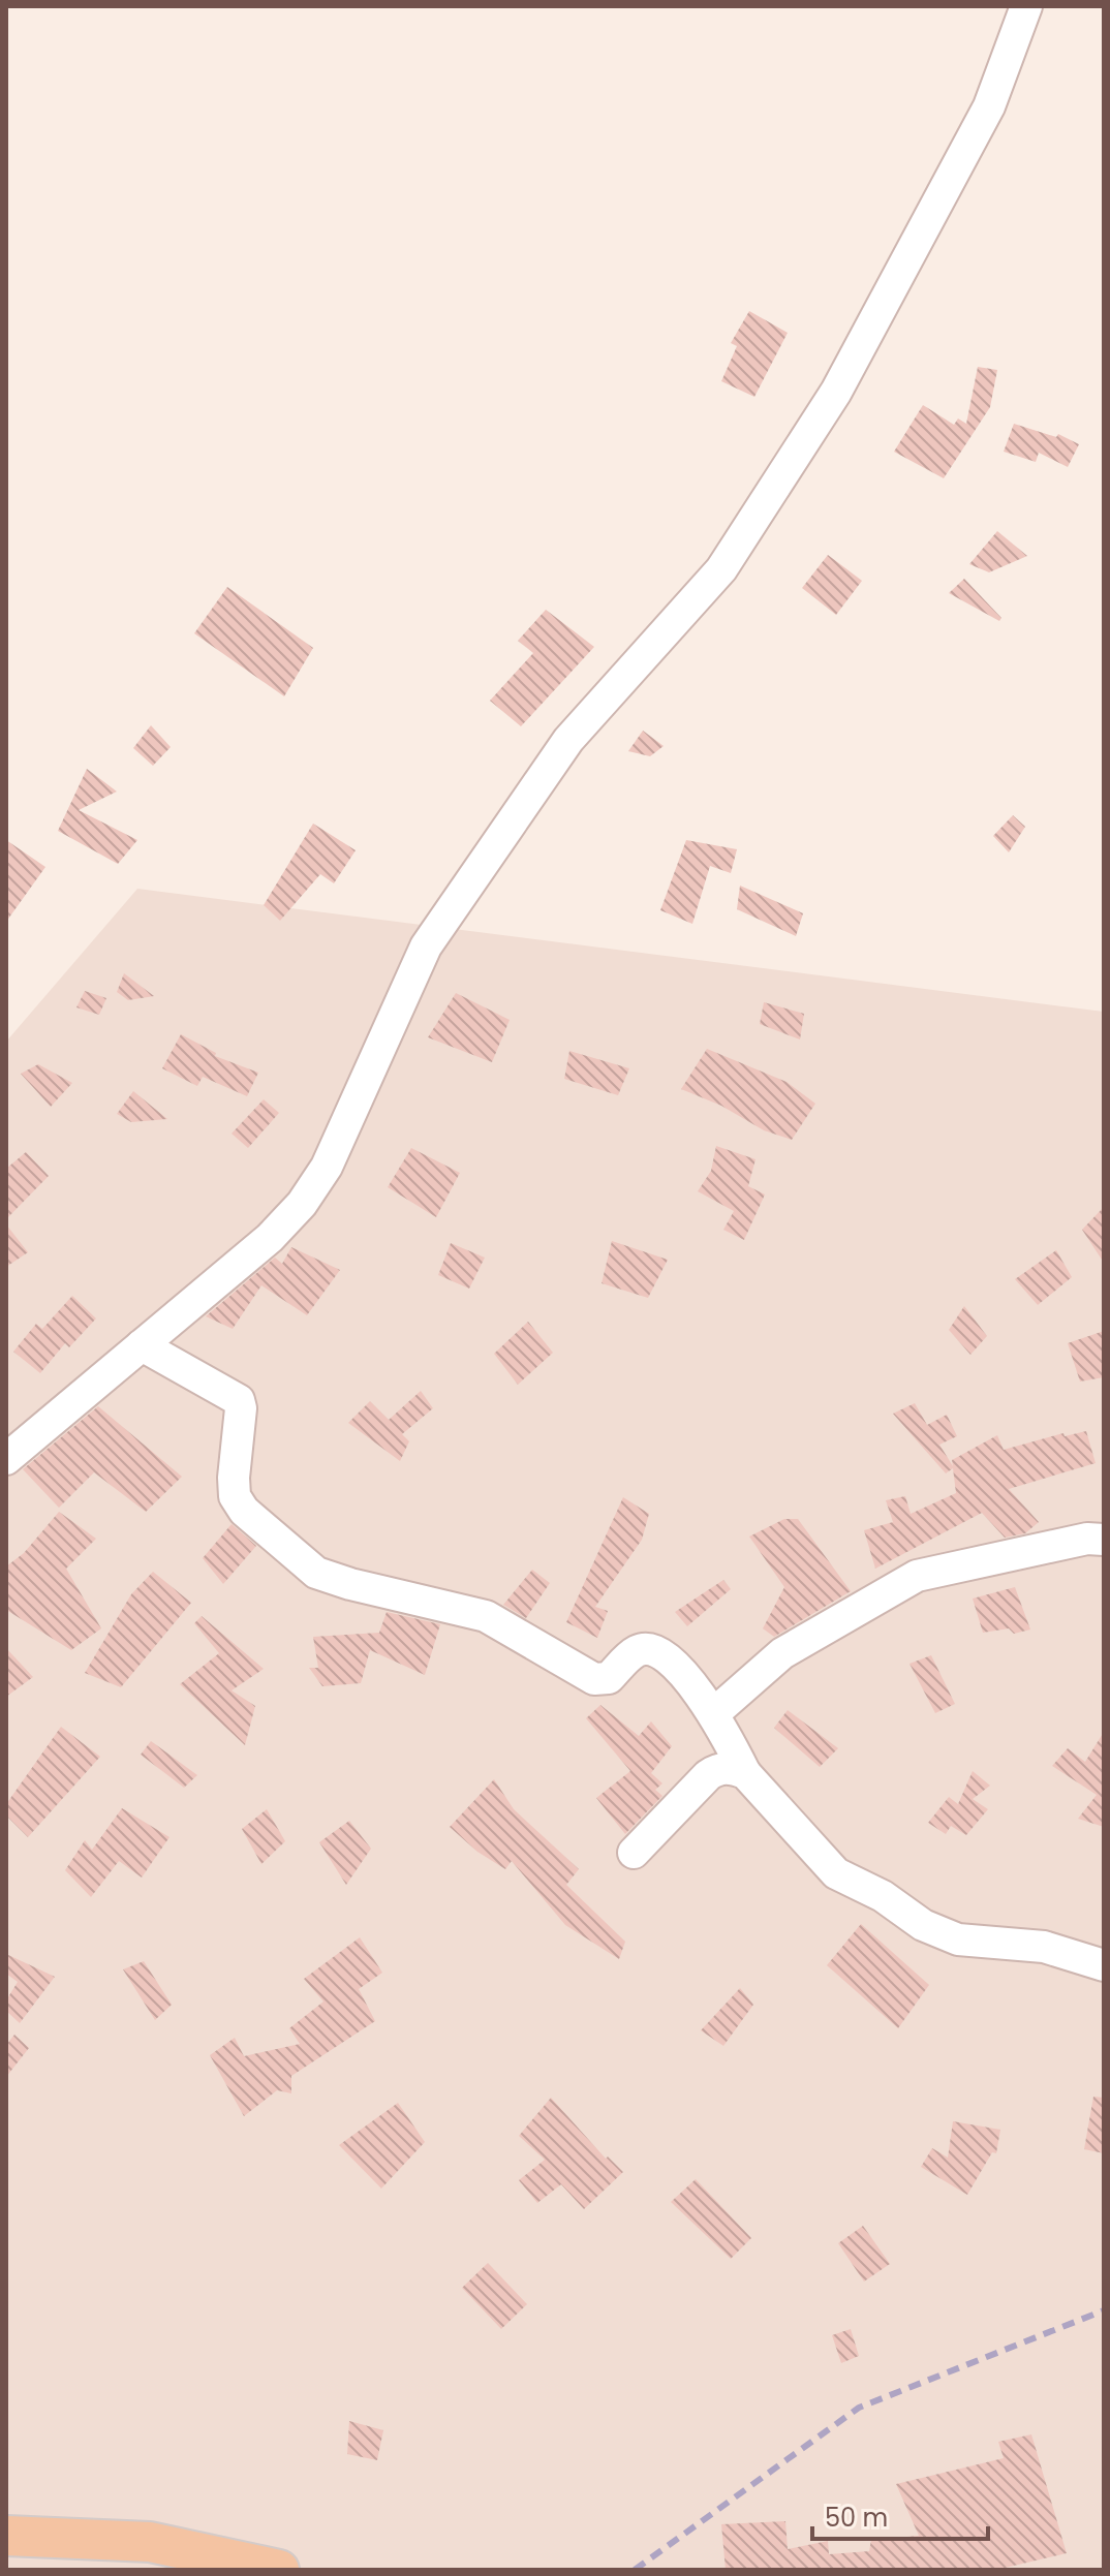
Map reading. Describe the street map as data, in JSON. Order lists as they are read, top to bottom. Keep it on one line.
{"scale_bar":"50 m"}
